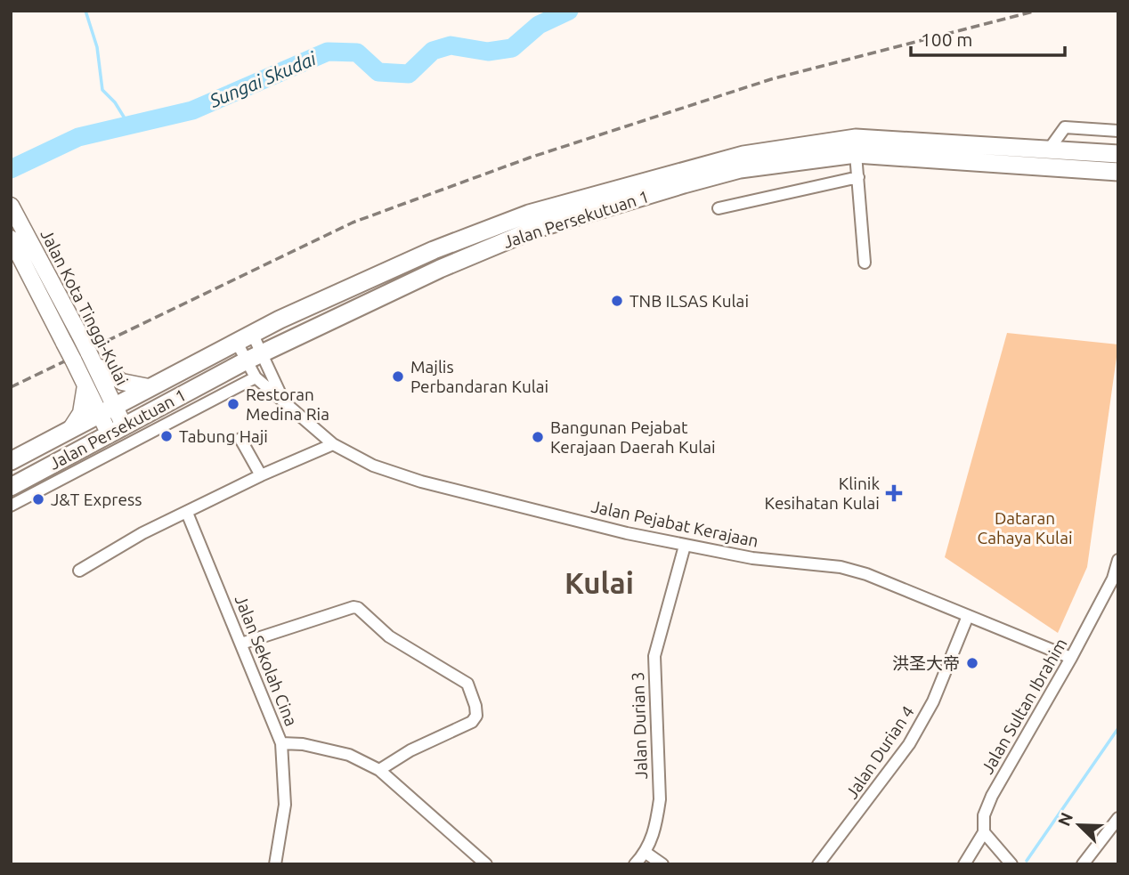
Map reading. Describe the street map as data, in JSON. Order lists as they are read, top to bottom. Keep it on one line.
{"streets":{"highway":["Jalan Persekutuan 1"],"main road":["Jalan Kota Tinggi-Kulai"],"street":["Jalan Pejabat Kerajaan","Jalan Sekolah Cina","Jalan Sultan Ibrahim","Jalan Durian 3","Jalan Durian 4"]},"crossings":[["Jalan Persekutuan 1","Jalan Kota Tinggi-Kulai"],["Jalan Persekutuan 1","Jalan Pejabat Kerajaan"],["Jalan Pejabat Kerajaan","Jalan Sultan Ibrahim"],["Jalan Pejabat Kerajaan","Jalan Durian 3"],["Jalan Pejabat Kerajaan","Jalan Durian 4"]],"districts":["Kulai"],"water":["Sungai Skudai"],"parks":["Dataran Cahaya Kulai"],"places":{"other":["TNB ILSAS Kulai","Majlis Perbandaran Kulai","Restoran Medina Ria","Tabung Haji","Bangunan Pejabat Kerajaan Daerah Kulai","J&T Express","洪圣大帝"],"health":["Klinik Kesihatan Kulai"]},"scale_bar":"100 m","north":"top left"}
